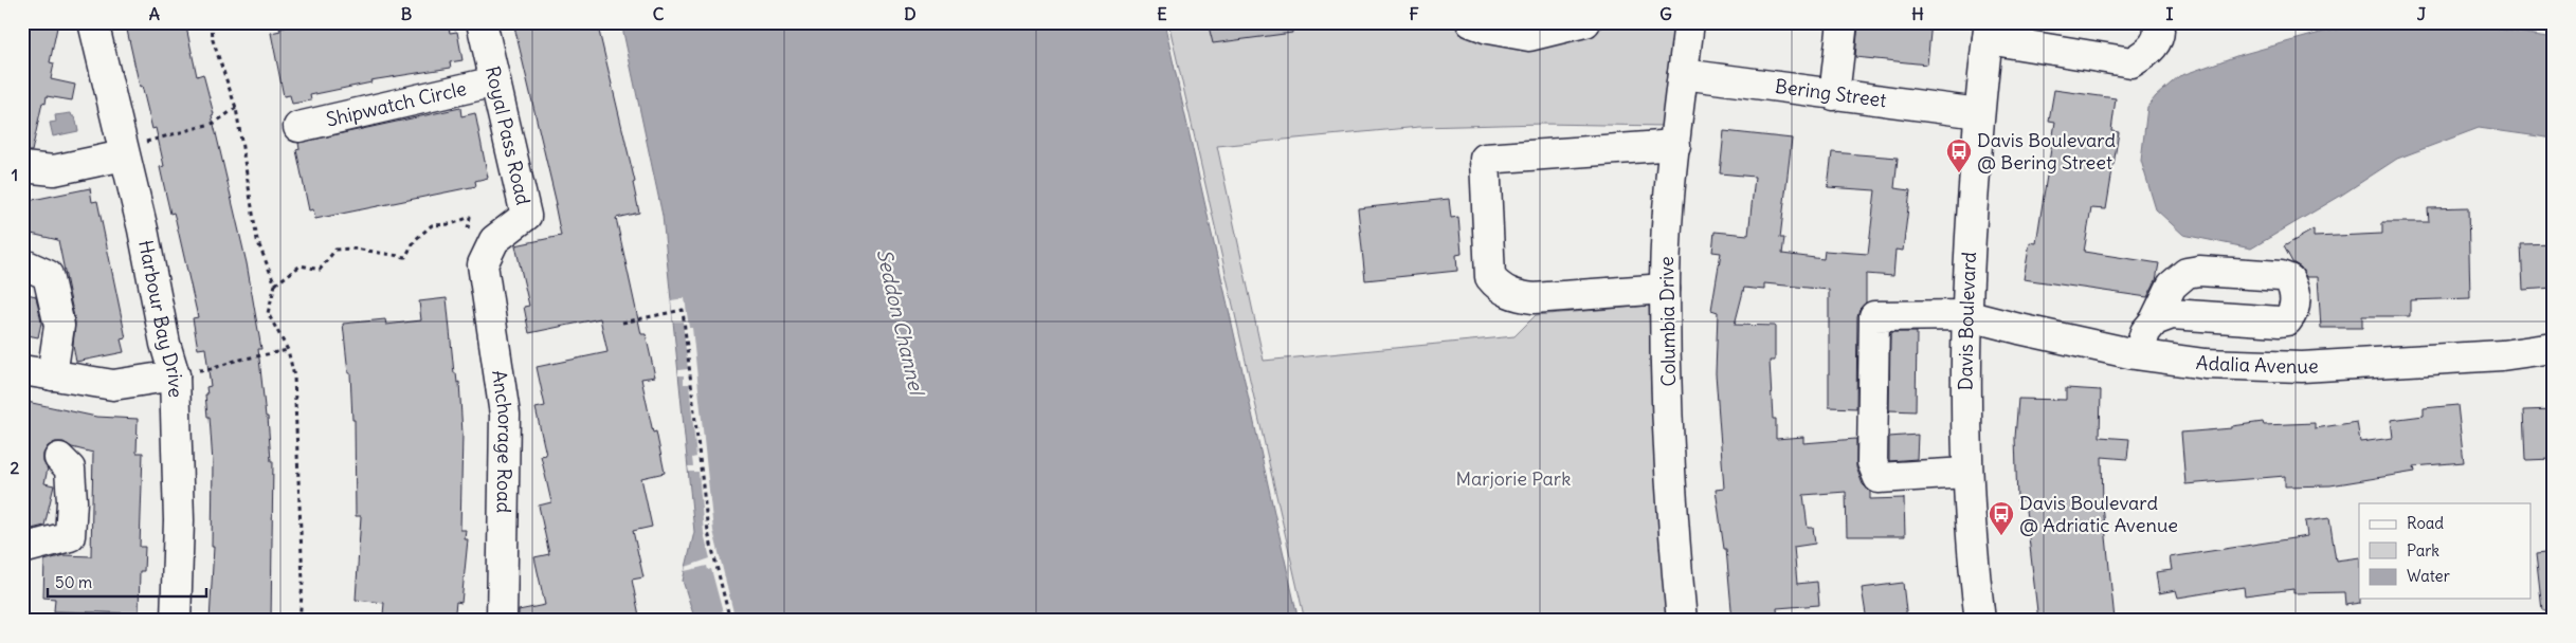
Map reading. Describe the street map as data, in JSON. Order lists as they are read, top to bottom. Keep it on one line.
{"streets":{"street":["Bering Street","Shipwatch Circle","Royal Pass Road","Harbour Bay Drive","Columbia Drive","Davis Boulevard","Adalia Avenue","Anchorage Road"]},"crossings":[["Bering Street","Columbia Drive"],["Bering Street","Davis Boulevard"],["Shipwatch Circle","Royal Pass Road"],["Royal Pass Road","Anchorage Road"],["Davis Boulevard","Adalia Avenue"]],"water":["Seddon Channel"],"parks":["Marjorie Park"],"places":{"bus stop":["Davis Boulevard @ Bering Street","Davis Boulevard @ Adriatic Avenue"]},"legend":["Road","Park","Water"],"scale_bar":"50 m","grid":{"columns":["A","B","C","D","E","F","G","H","I","J"],"rows":["1","2"]}}
